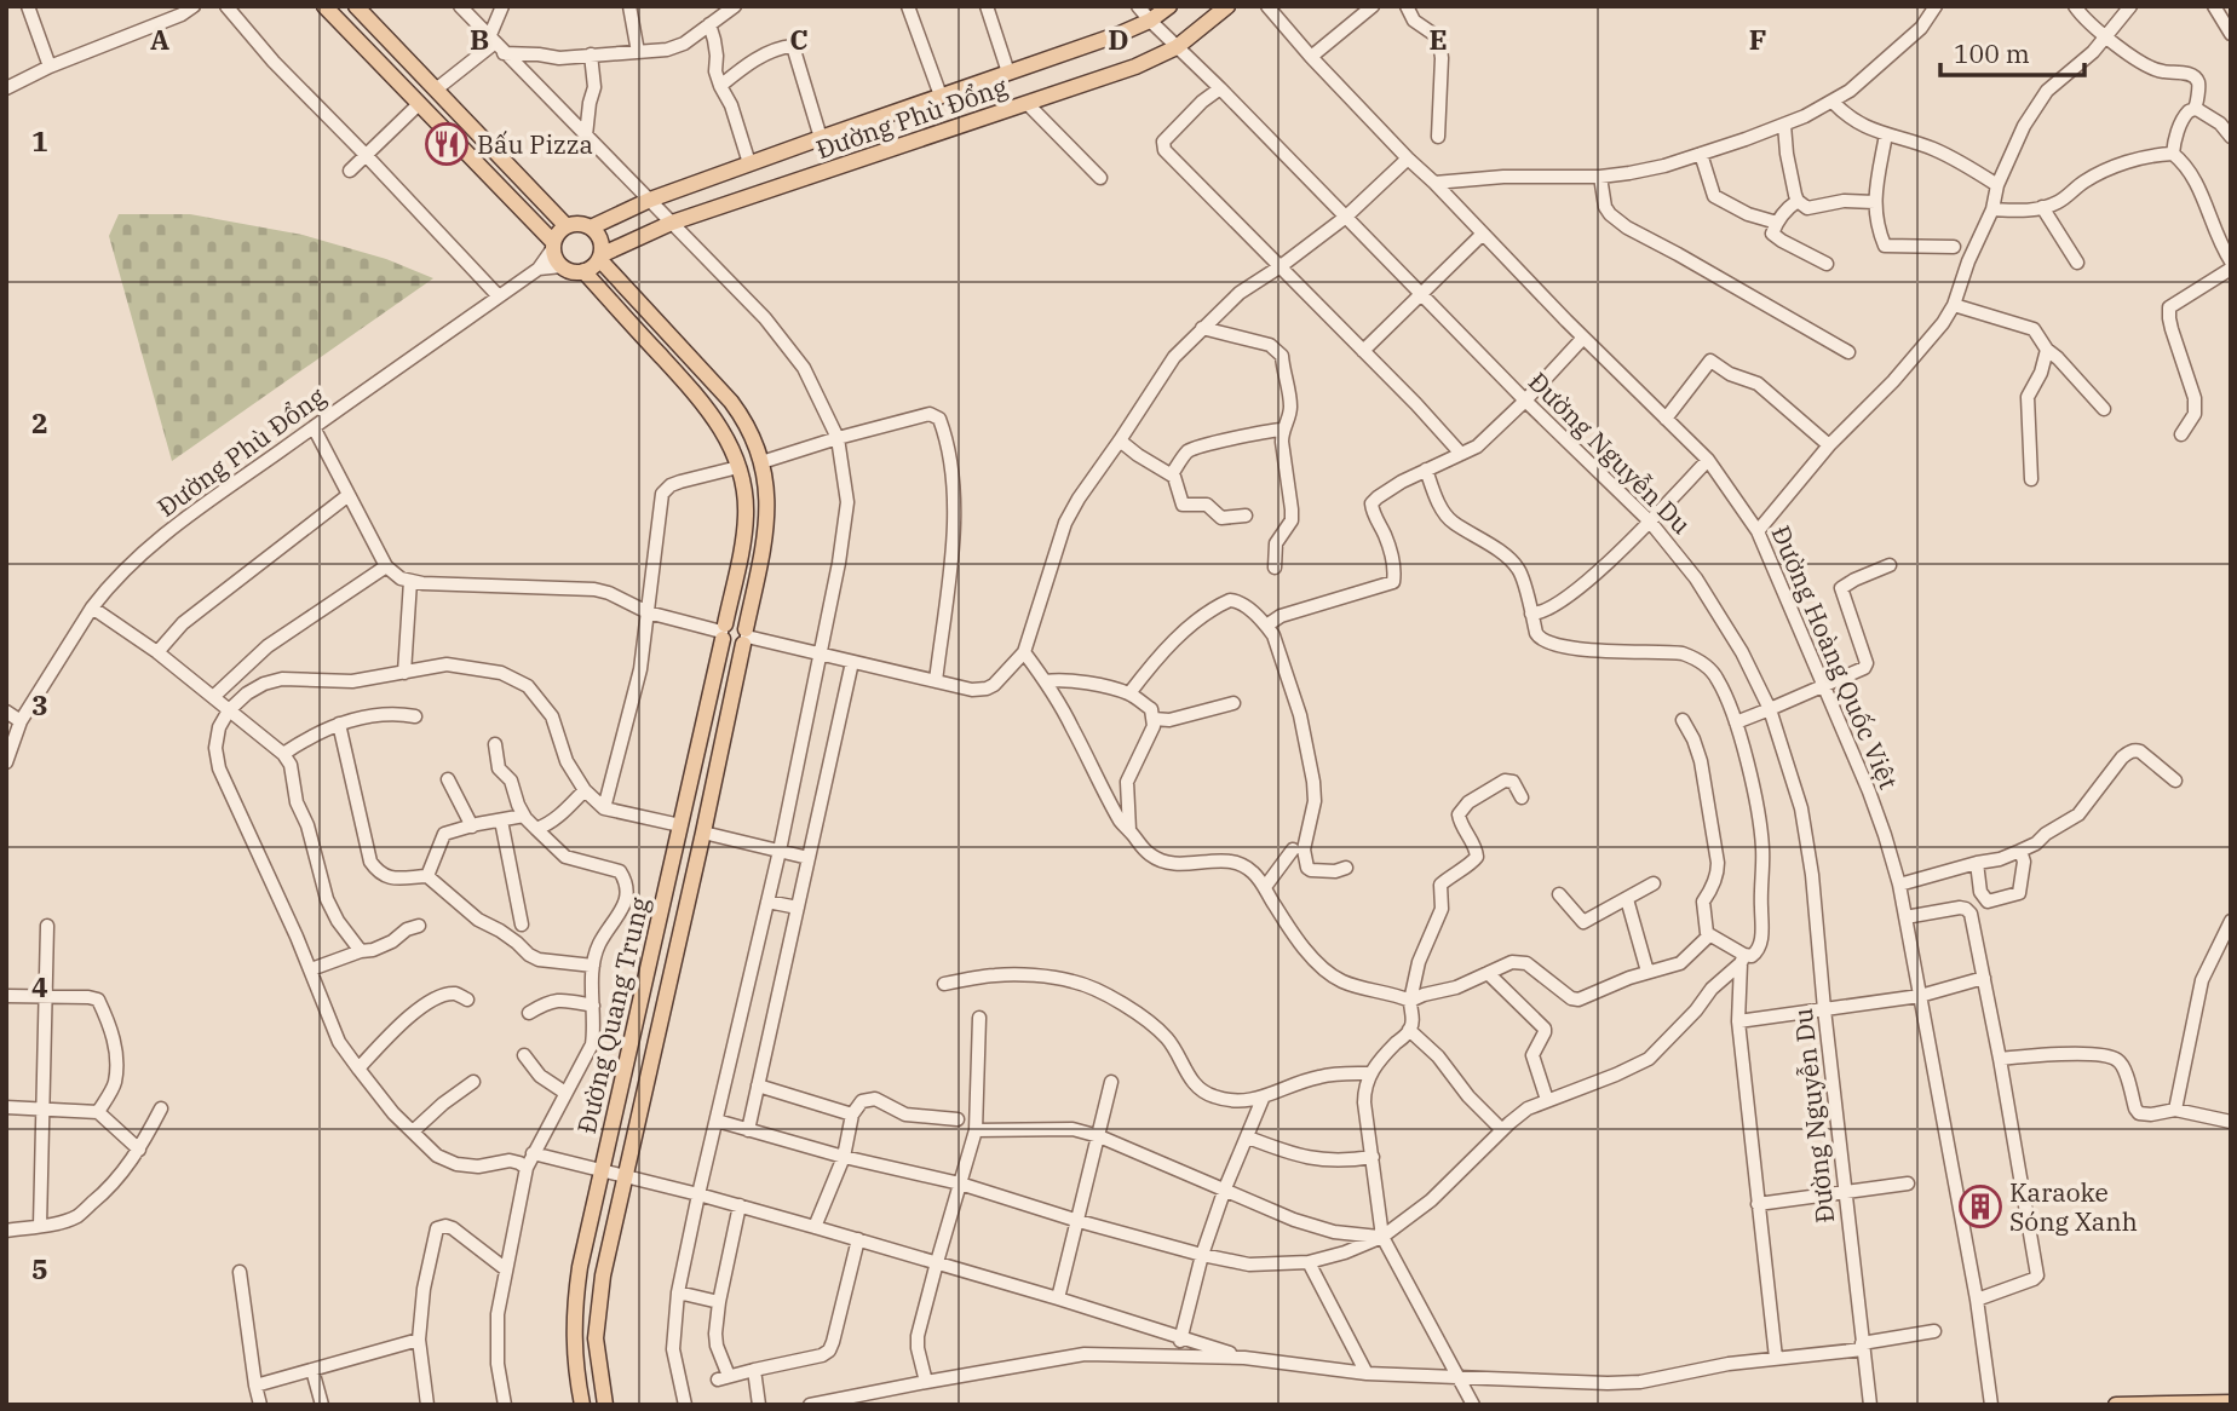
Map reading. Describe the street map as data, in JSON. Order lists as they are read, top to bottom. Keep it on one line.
{"streets":{"main road":["Đường Phù Đổng","Đường Quang Trung"],"street":["Đường Nguyễn Du","Đường Hoàng Quốc Việt"]},"crossings":[["Đường Phù Đổng","Đường Nguyễn Du"],["Đường Phù Đổng","Đường Quang Trung"]],"places":{"restaurant":["Bấu Pizza"],"building":["Karaoke Sóng Xanh"]},"scale_bar":"100 m","grid":{"columns":["A","B","C","D","E","F"],"rows":["1","2","3","4","5"]}}
